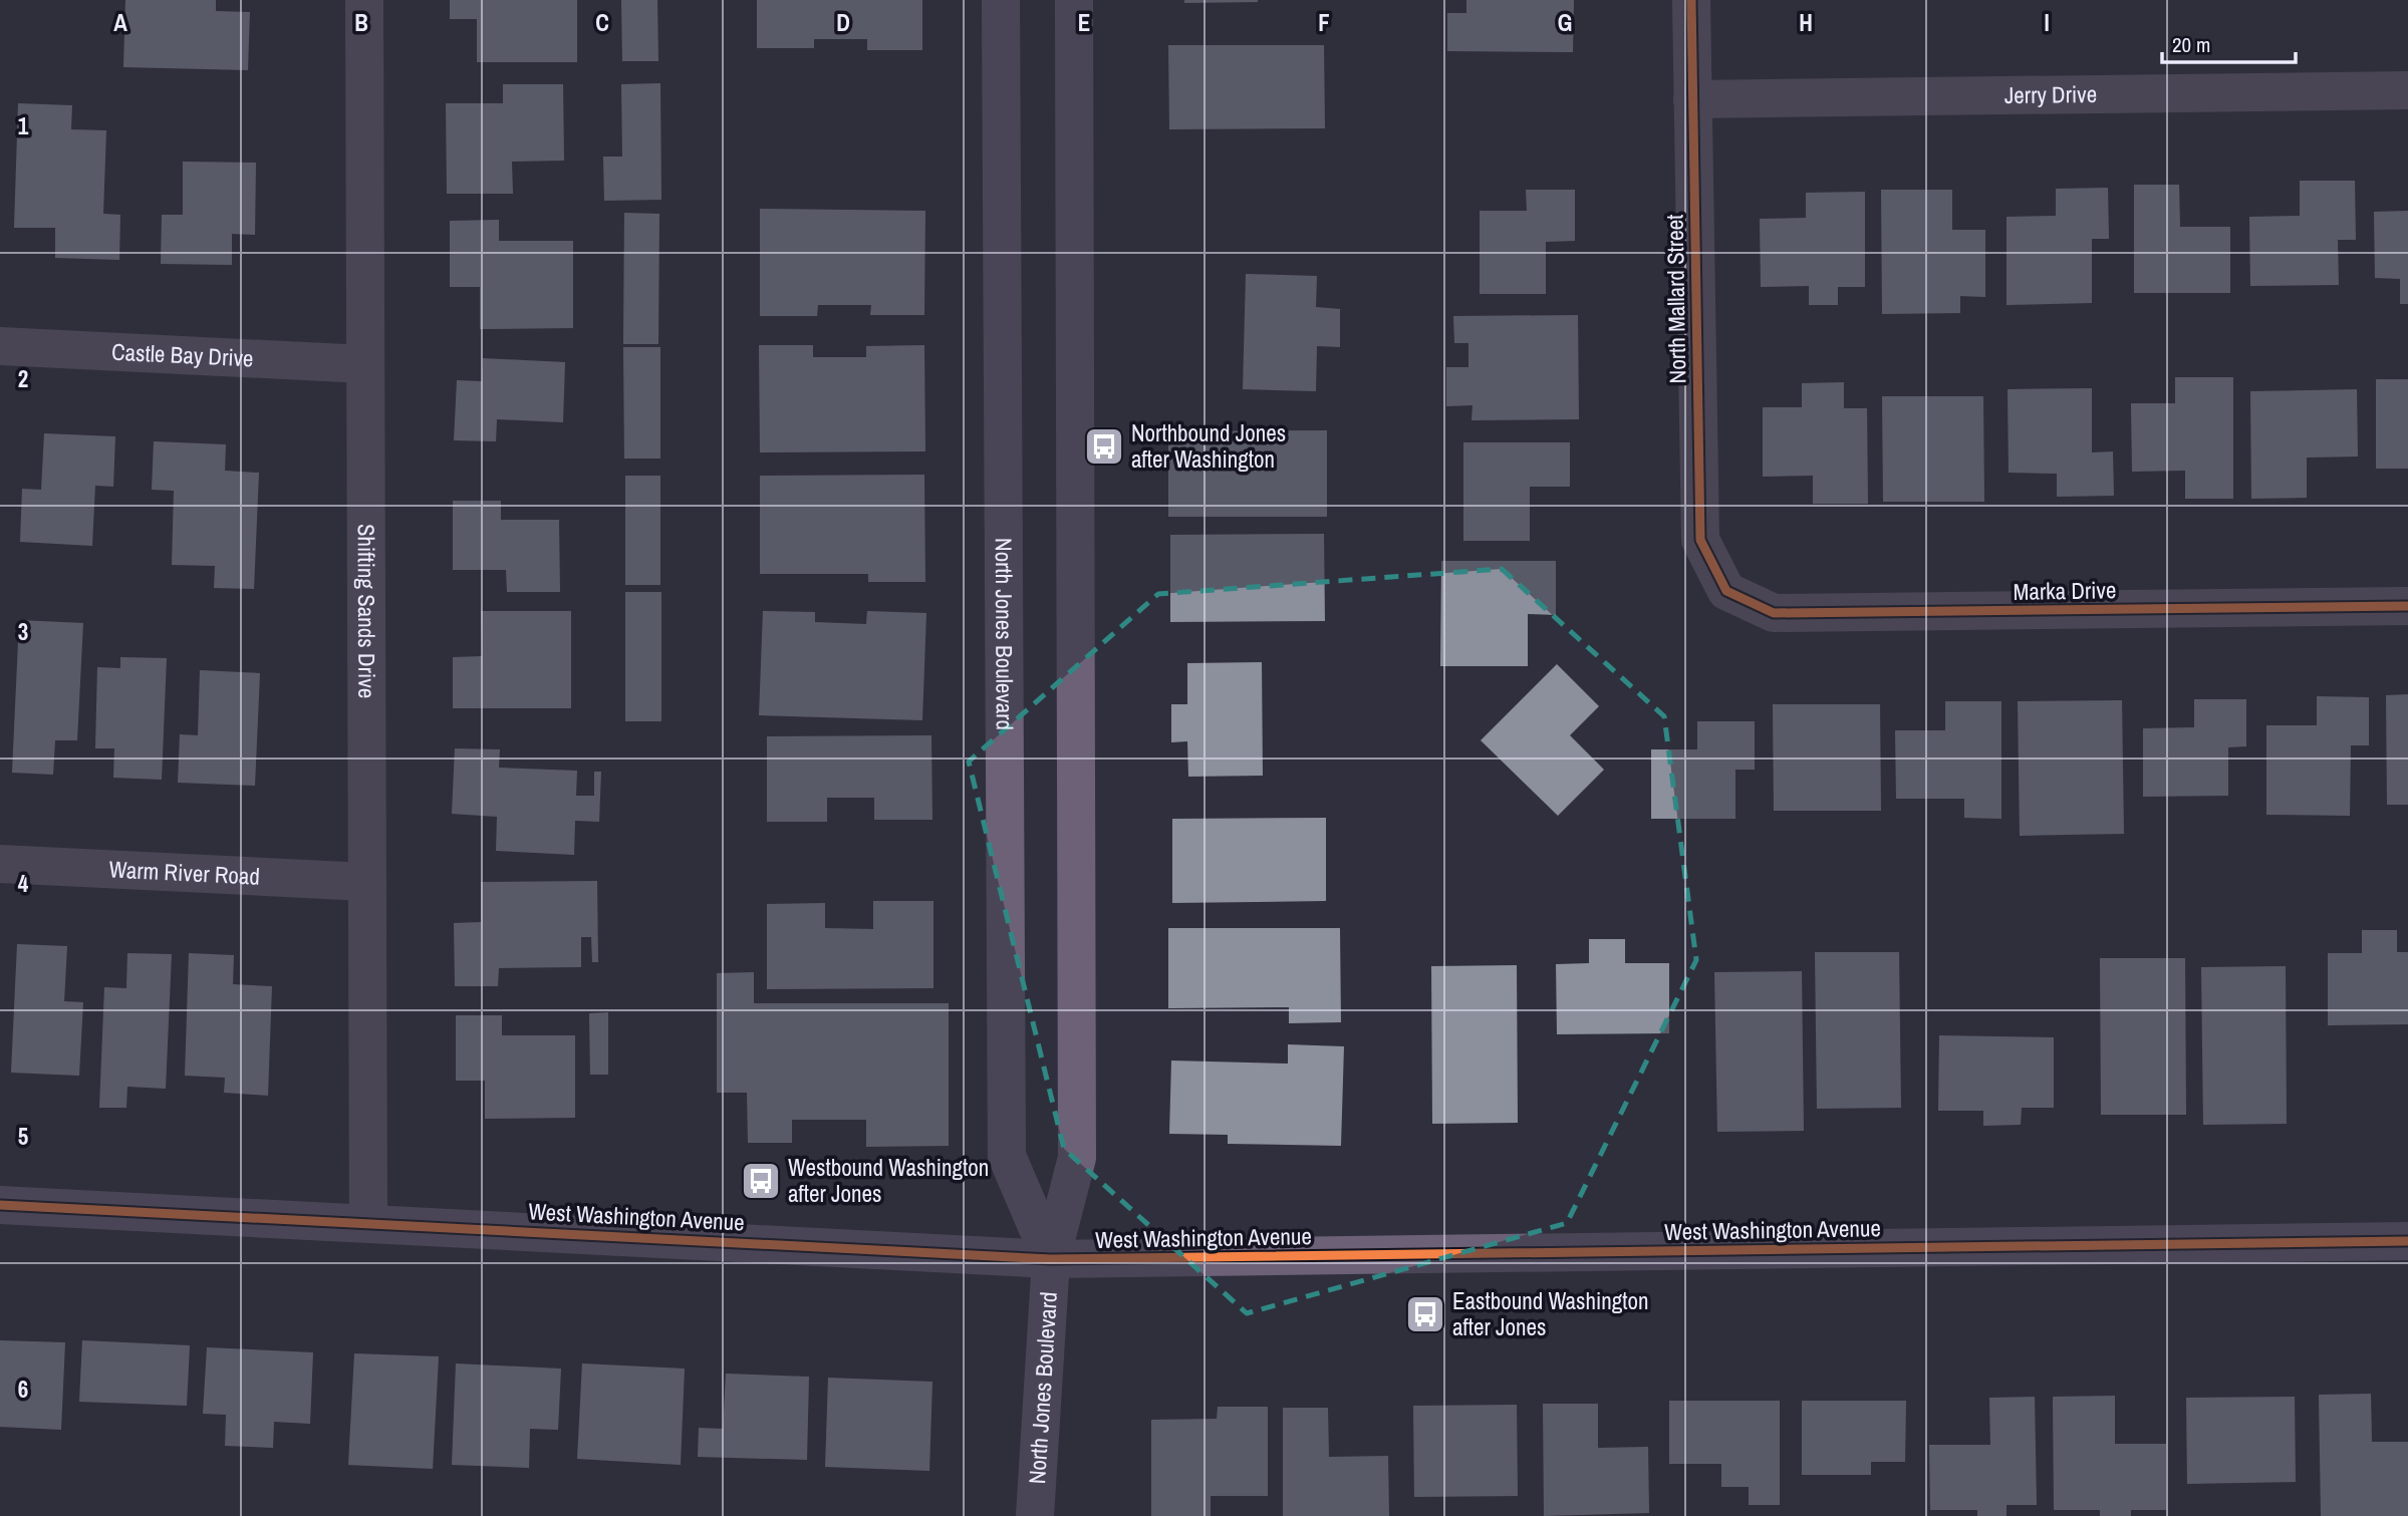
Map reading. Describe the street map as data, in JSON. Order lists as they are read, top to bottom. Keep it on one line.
{"streets":{"main road":["North Jones Boulevard","West Washington Avenue"],"street":["Jerry Drive","North Mallard Street","Castle Bay Drive","Marka Drive","Shifting Sands Drive","Warm River Road"]},"crossings":[["Jerry Drive","North Mallard Street"],["North Mallard Street","Marka Drive"],["Castle Bay Drive","Shifting Sands Drive"],["Shifting Sands Drive","Warm River Road"],["Shifting Sands Drive","West Washington Avenue"],["North Jones Boulevard","West Washington Avenue"]],"places":{"bus stop":["Northbound Jones after Washington","Westbound Washington after Jones","Eastbound Washington after Jones"]},"scale_bar":"20 m","grid":{"columns":["A","B","C","D","E","F","G","H","I"],"rows":["1","2","3","4","5","6"]}}
